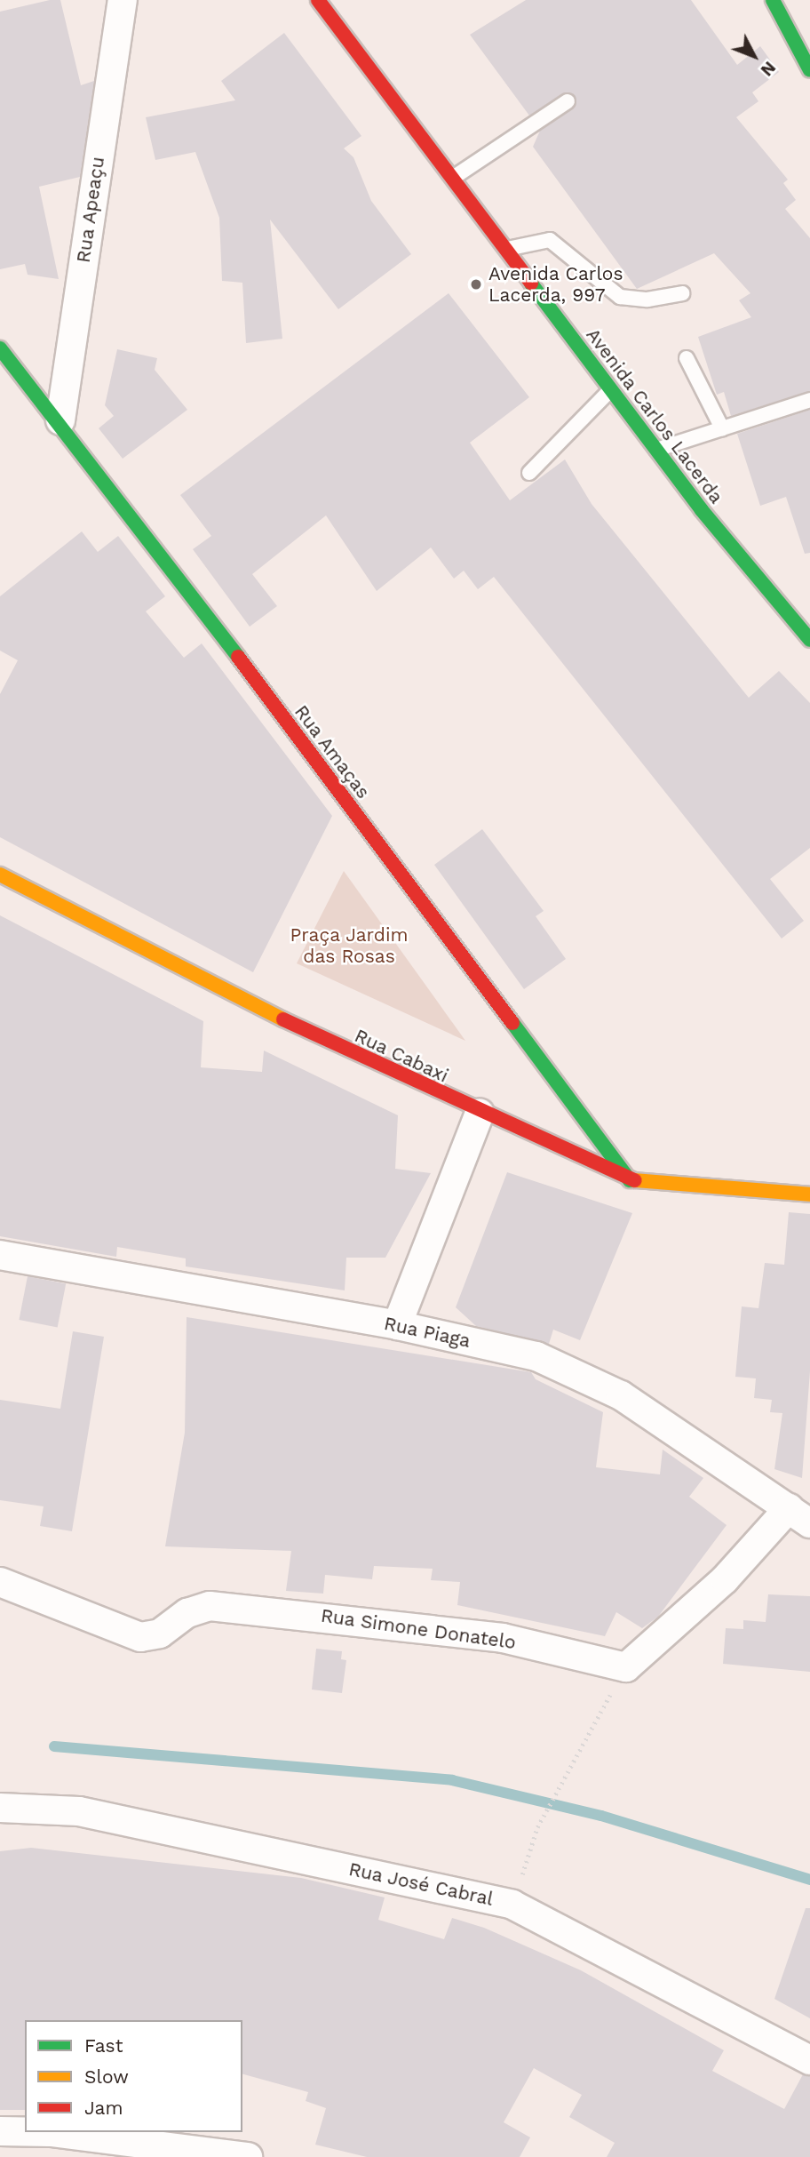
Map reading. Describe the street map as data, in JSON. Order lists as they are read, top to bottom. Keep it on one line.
{"streets":{"street":["Rua Apeaçu","Avenida Carlos Lacerda","Rua Amaças","Rua Cabaxi","Rua Piaga","Rua Simone Donatelo","Rua José Cabral"]},"crossings":[["Rua Apeaçu","Rua Amaças"],["Rua Amaças","Rua Cabaxi"]],"parks":["Praça Jardim das Rosas"],"places":["Avenida Carlos Lacerda, 997"],"legend":["Fast","Slow","Jam"],"north":"bottom right"}
